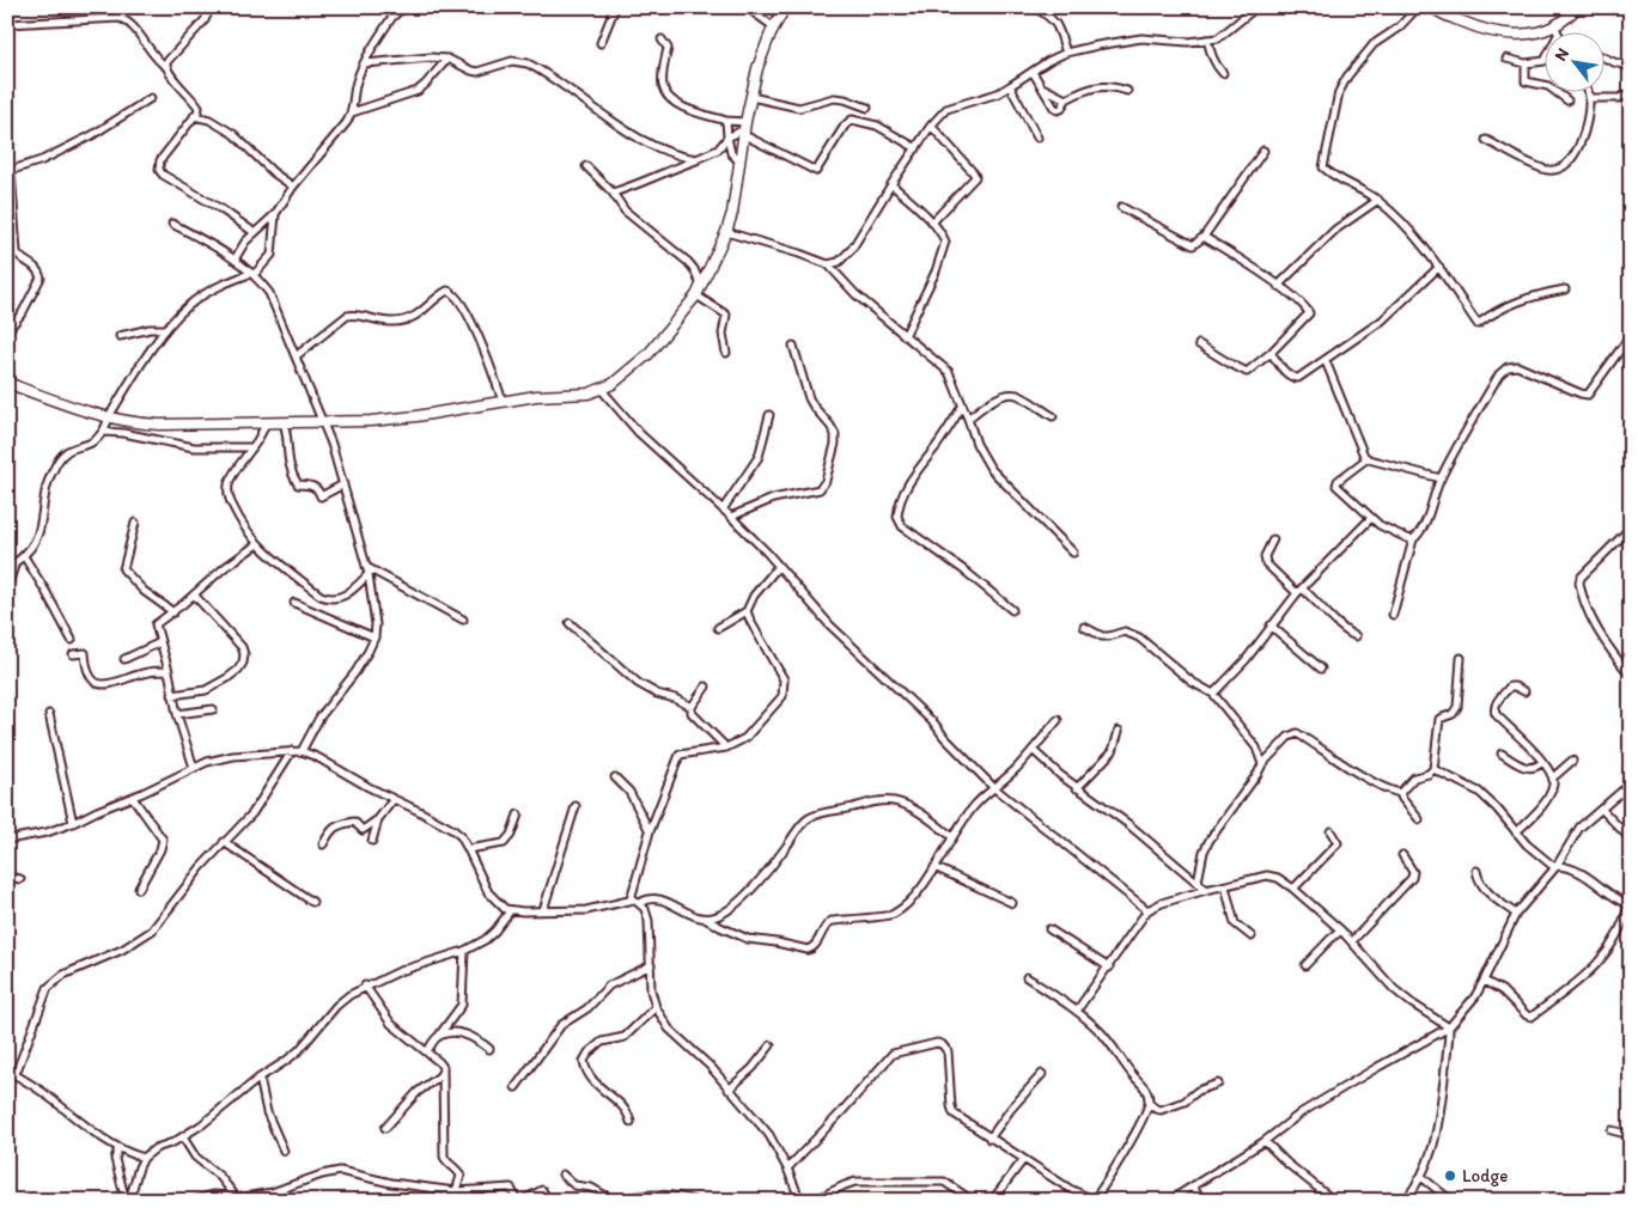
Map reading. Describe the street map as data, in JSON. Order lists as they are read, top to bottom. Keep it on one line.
{"places":["Lodge"],"north":"top left"}
